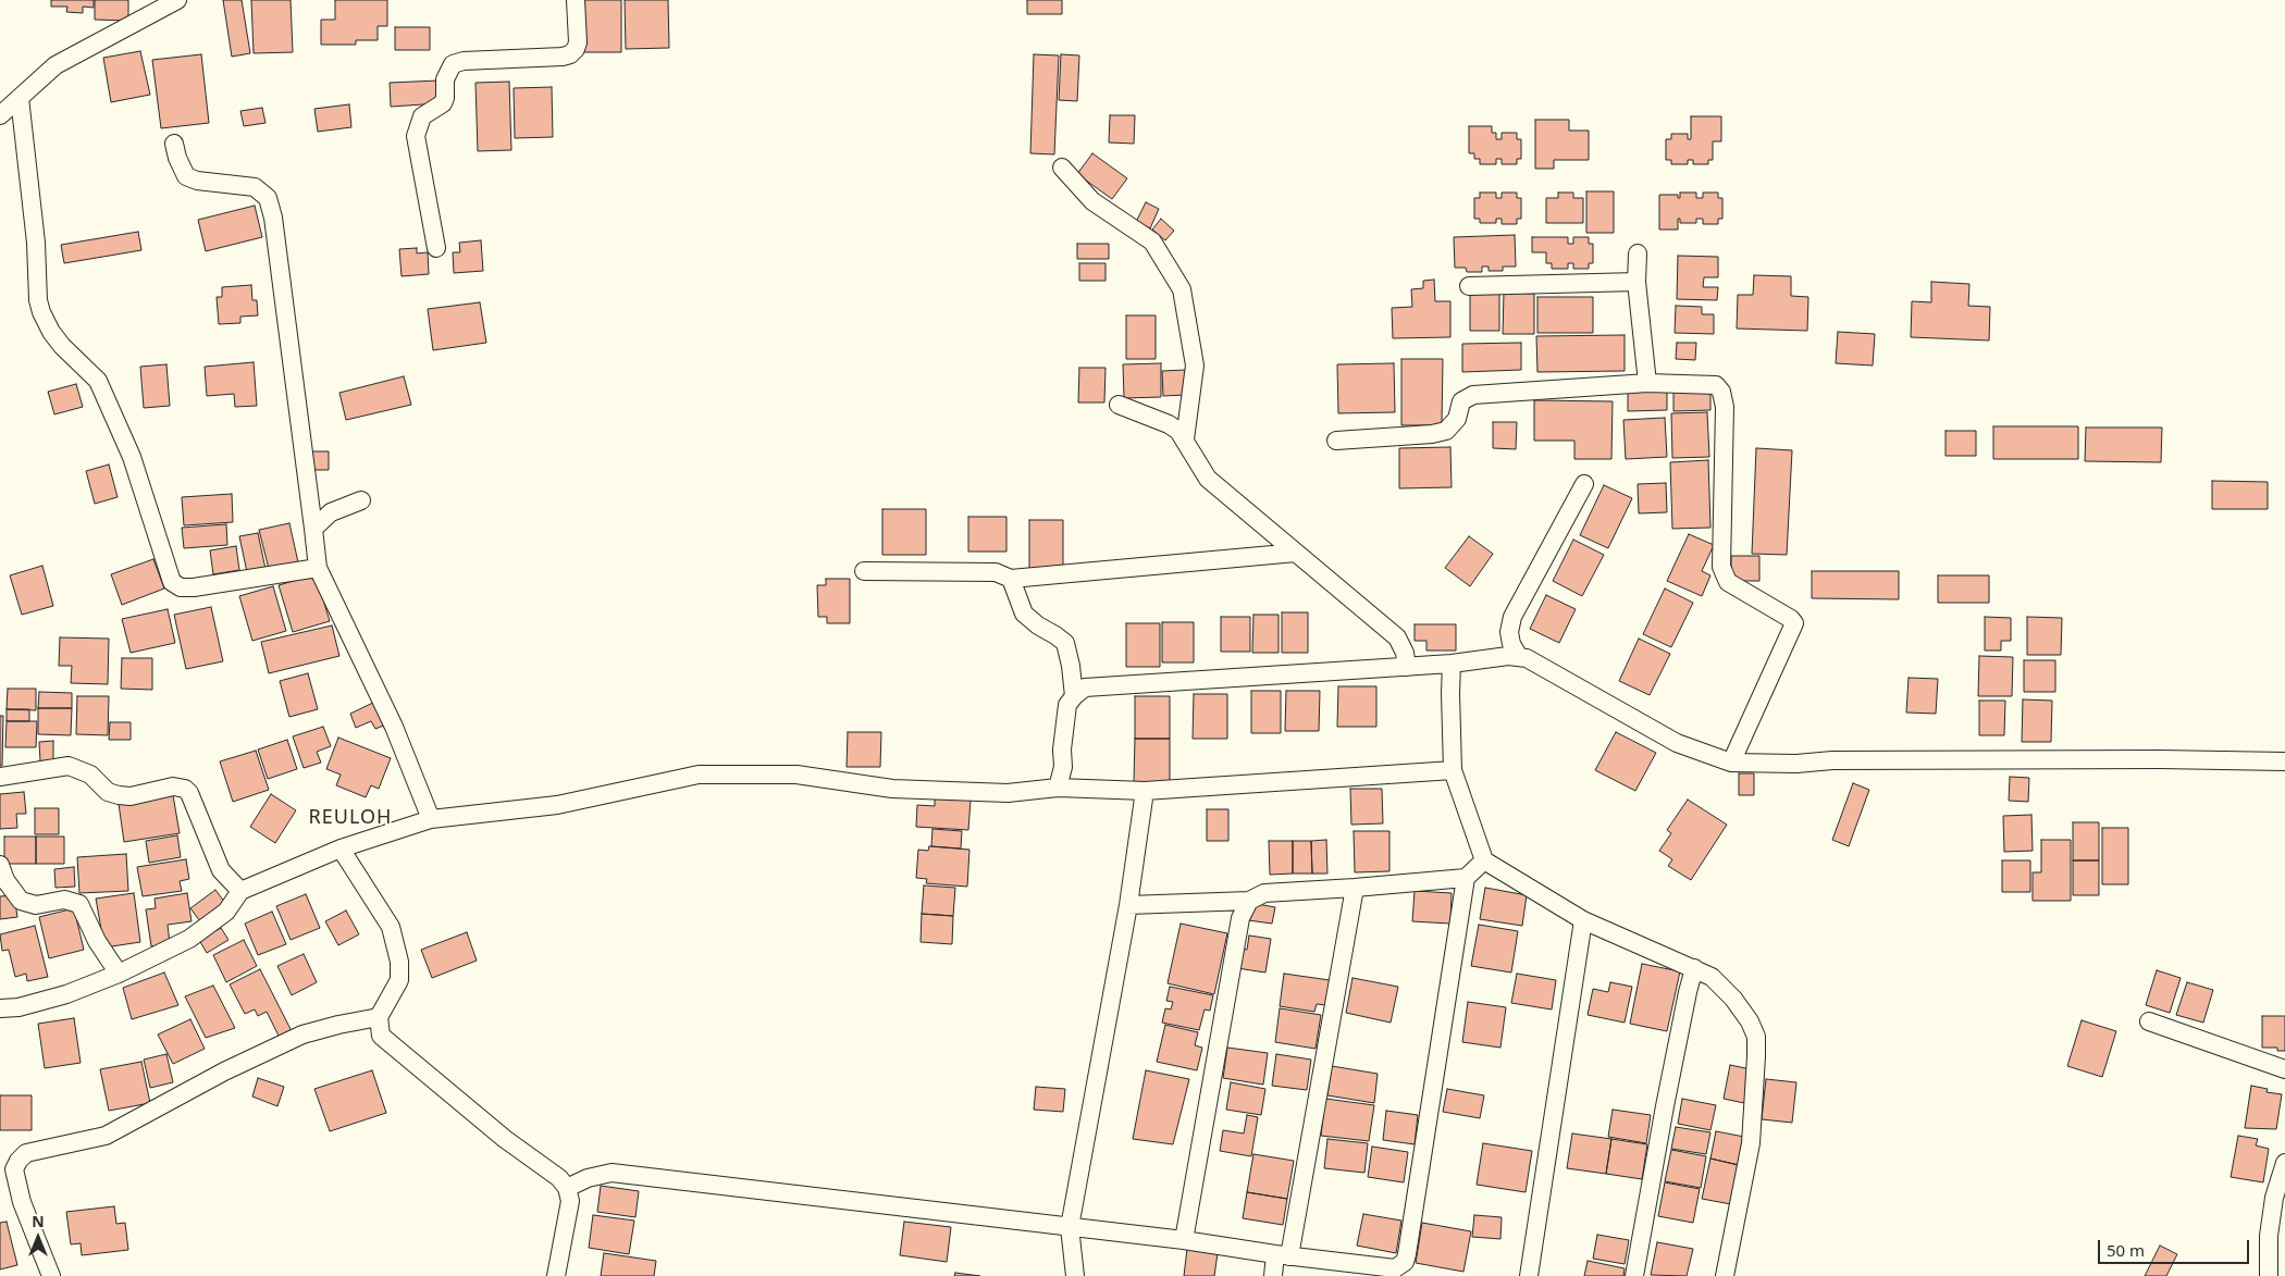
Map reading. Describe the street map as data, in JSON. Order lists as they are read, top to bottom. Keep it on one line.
{"districts":["REULOH"],"scale_bar":"50 m","north":"top"}
